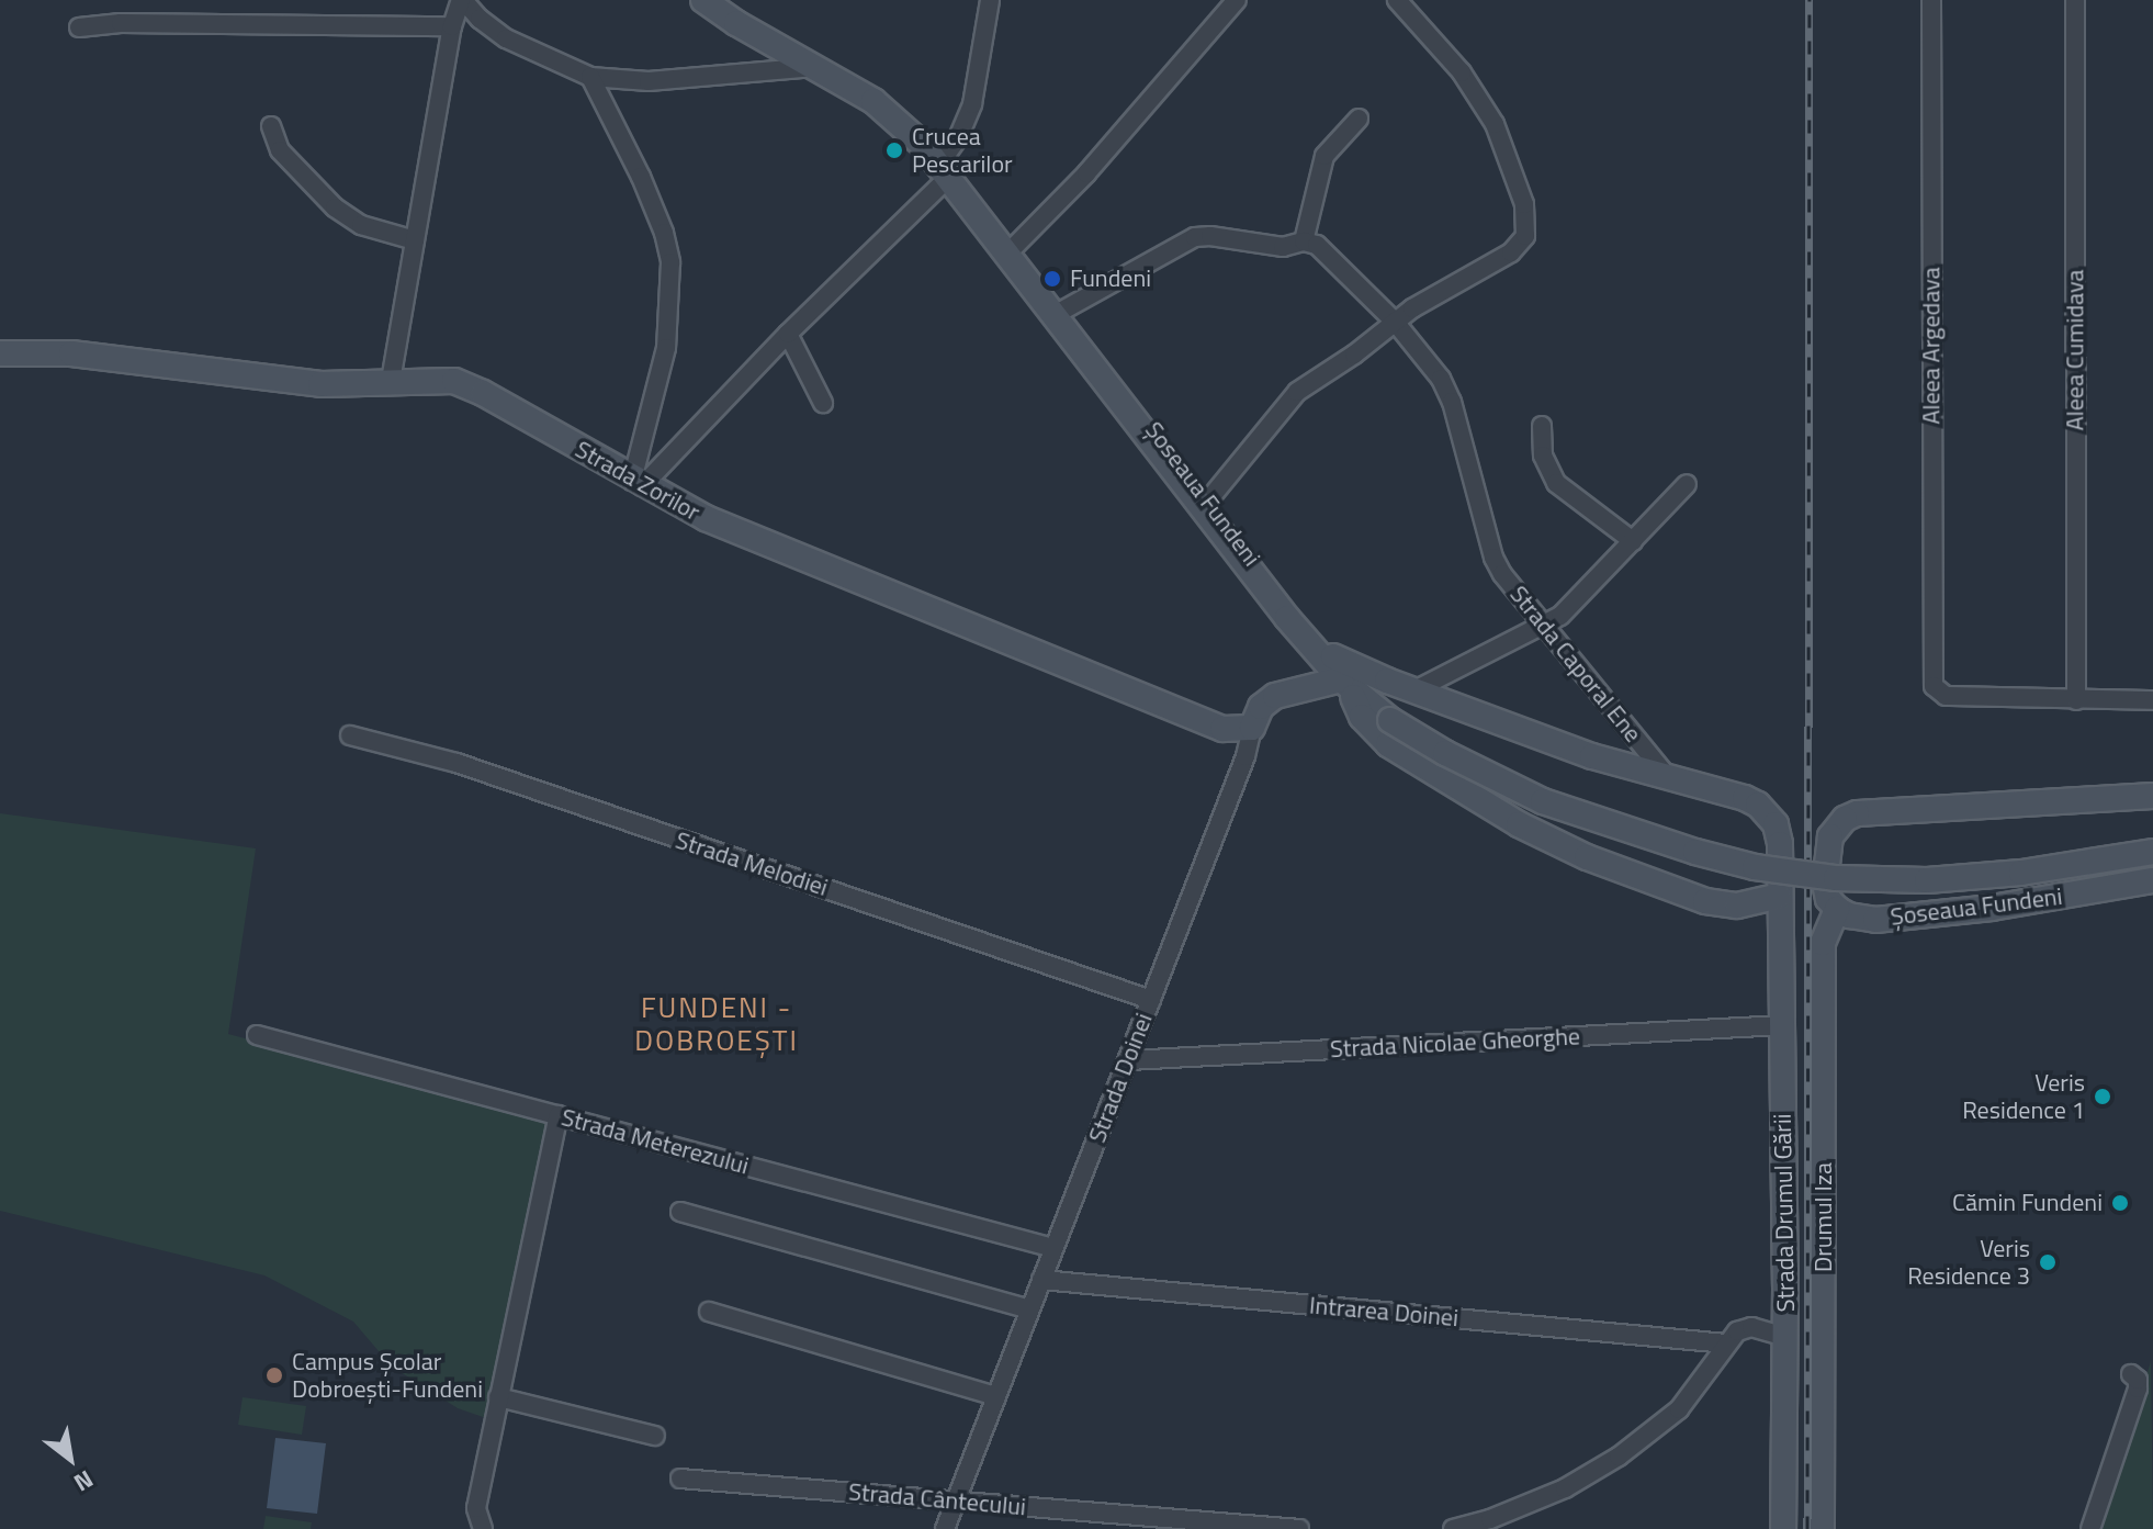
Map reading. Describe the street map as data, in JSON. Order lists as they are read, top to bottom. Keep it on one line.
{"streets":{"street":["Aleea Argedava","Aleea Cumidava","Strada Zorilor","Șoseaua Fundeni","Strada Caporal Ene","Strada Melodiei","Strada Nicolae Gheorghe","Strada Doinei","Strada Meterezului","Strada Drumul Gării","Drumul Iza","Intrarea Doinei","Strada Cântecului"]},"crossings":[["Aleea Argedava","Aleea Cumidava"],["Strada Zorilor","Strada Doinei"],["Șoseaua Fundeni","Strada Caporal Ene"],["Șoseaua Fundeni","Strada Doinei"],["Șoseaua Fundeni","Strada Drumul Gării"],["Șoseaua Fundeni","Drumul Iza"],["Strada Melodiei","Strada Doinei"],["Strada Nicolae Gheorghe","Strada Doinei"],["Strada Nicolae Gheorghe","Strada Drumul Gării"],["Strada Doinei","Strada Meterezului"],["Strada Doinei","Intrarea Doinei"],["Strada Doinei","Strada Cântecului"]],"districts":["FUNDENI - DOBROEȘTI"],"places":["Crucea Pescarilor","Fundeni","Veris Residence 1","Cămin Fundeni","Veris Residence 3","Campus Școlar Dobroești-Fundeni"],"north":"bottom right"}
